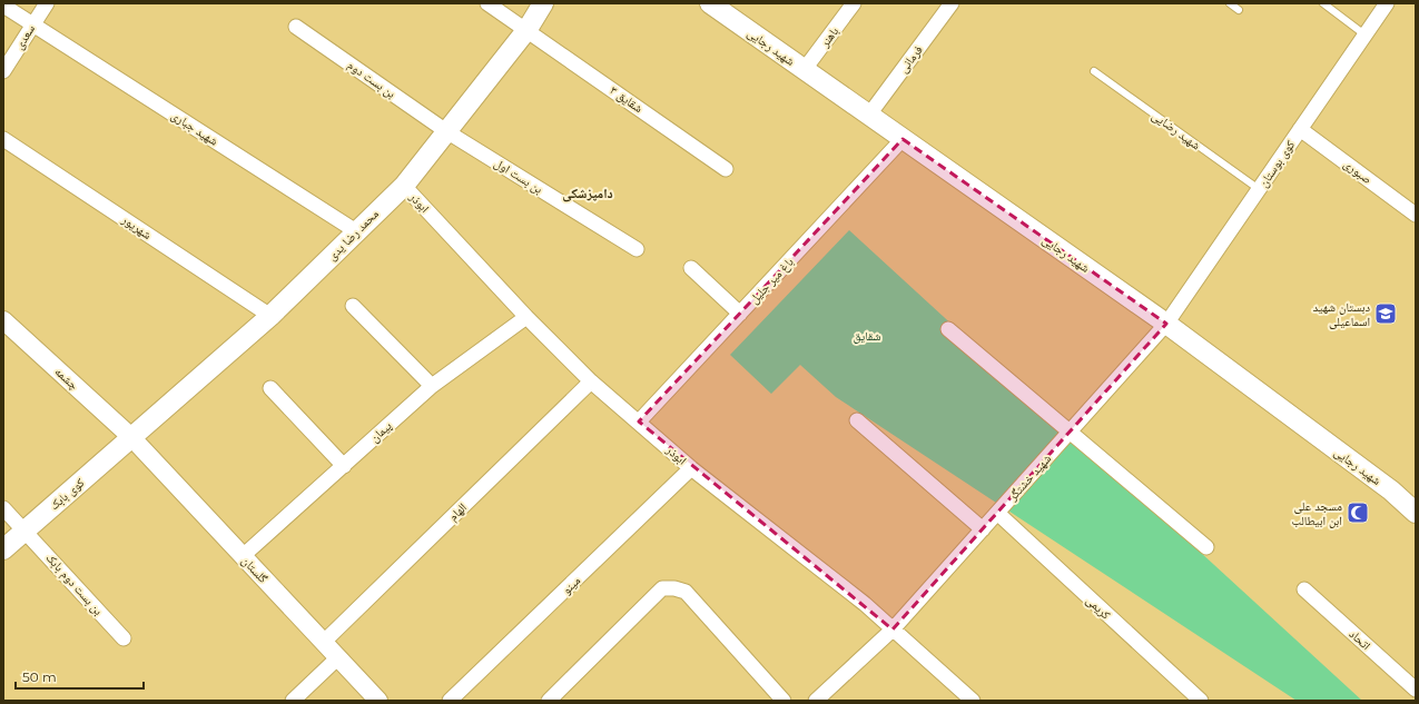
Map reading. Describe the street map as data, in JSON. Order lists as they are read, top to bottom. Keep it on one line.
{"streets":{"main road":["شهید رجایی","محمد رضا یدی","کوی بابک"],"street":["سعدی","باهنر","فرمانی","بن بست دوم","شقایق ۳","شهید جباری","کوی بوستان","صبوری","بن بست اول","ابوذر","شهریور","باغ میر جلیل","چشمه","پیمان","شهید خشتگر","الهام","گلستان","بن بست دوم بابک","مینو","کریمی","اتحاد"],"lane":["شهید رضایی"]},"crossings":[["سعدی","شهید جباری"],["باهنر","شهید رجایی"],["شهید رجایی","فرمانی"],["شهید رجایی","کوی بوستان"],["شهید رجایی","باغ میر جلیل"],["شهید رجایی","شهید خشتگر"],["بن بست دوم","بن بست اول"],["بن بست دوم","محمد رضا یدی"],["شقایق ۳","محمد رضا یدی"],["شهید جباری","محمد رضا یدی"],["شهید رضایی","کوی بوستان"],["کوی بوستان","صبوری"],["کوی بوستان","شهید خشتگر"],["بن بست اول","محمد رضا یدی"],["ابوذر","محمد رضا یدی"],["ابوذر","باغ میر جلیل"],["ابوذر","پیمان"],["ابوذر","شهید خشتگر"],["ابوذر","الهام"],["ابوذر","مینو"],["شهریور","محمد رضا یدی"],["محمد رضا یدی","چشمه"],["محمد رضا یدی","کوی بابک"],["محمد رضا یدی","گلستان"],["چشمه","کوی بابک"],["چشمه","گلستان"],["پیمان","گلستان"],["شهید خشتگر","کریمی"],["کوی بابک","گلستان"],["کوی بابک","بن بست دوم بابک"],["الهام","گلستان"]],"districts":["دامپزشکی"],"parks":["شقایق"],"places":{"school or university":["دبستان شهید اسماعیلی"],"mosque":["مسجد علی ابن ابیطالب"]},"scale_bar":"50 m"}
